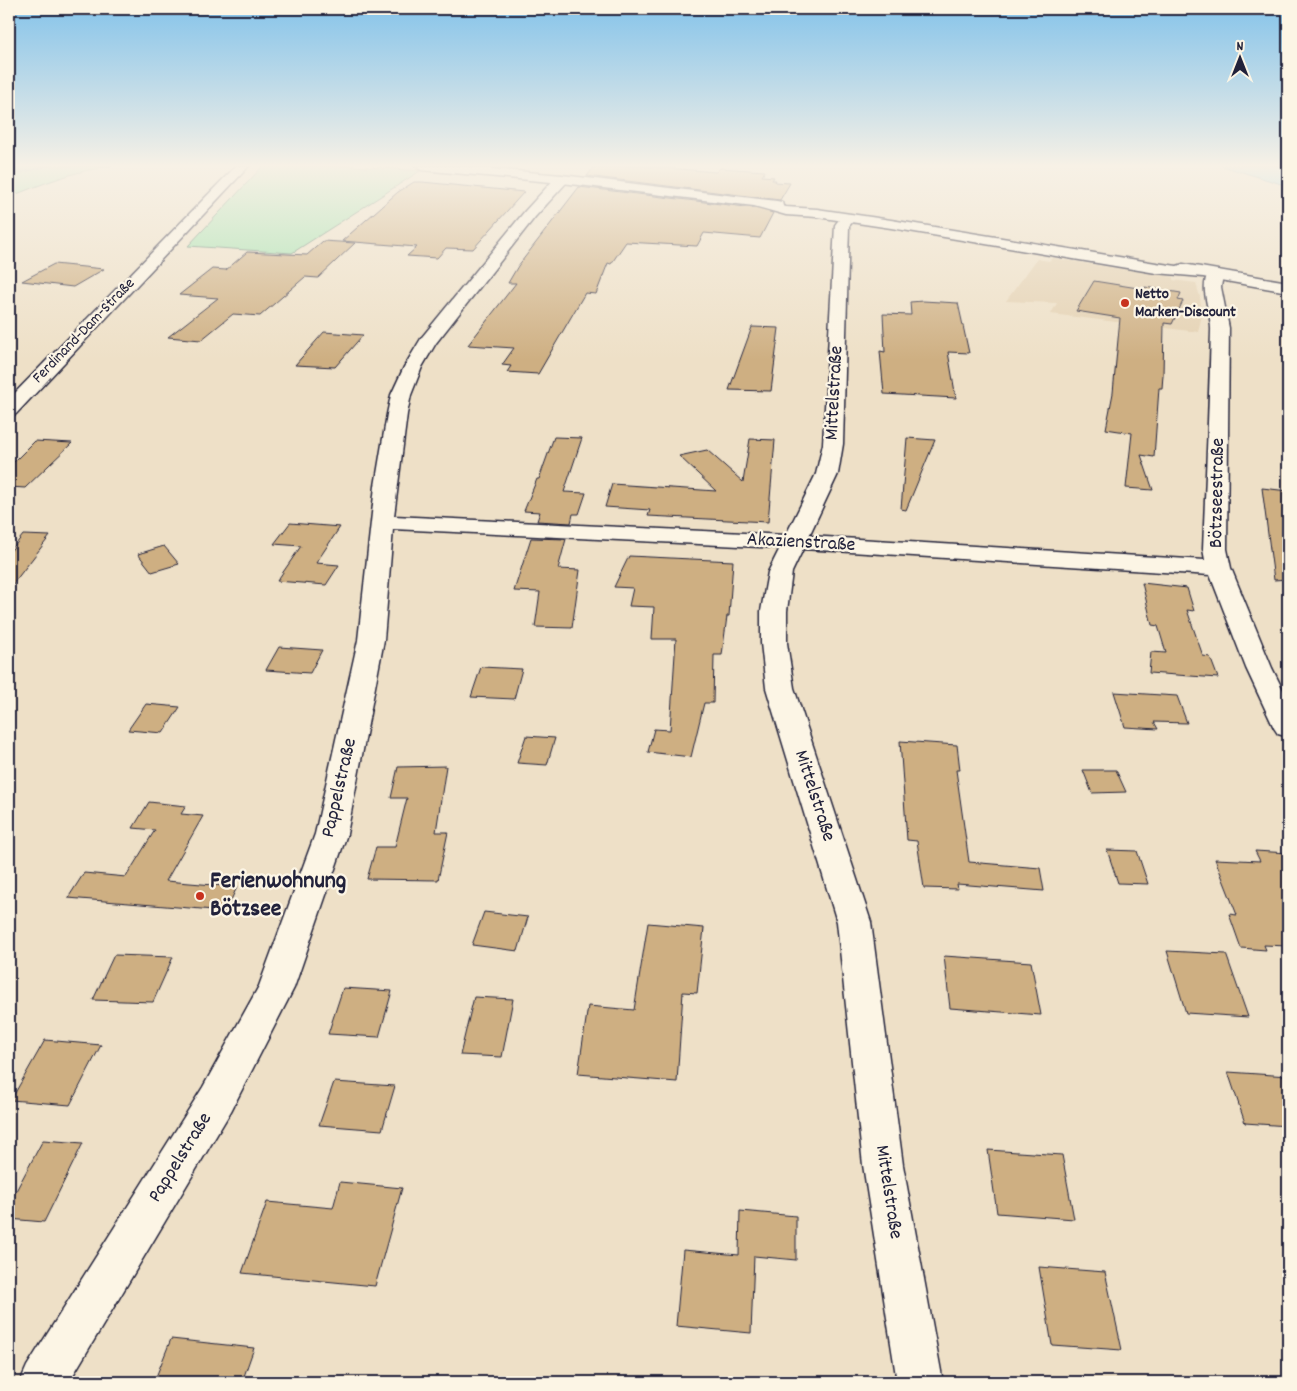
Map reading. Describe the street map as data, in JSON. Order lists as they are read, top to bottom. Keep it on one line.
{"streets":{"street":["Ferdinand-Dam-Straße","Mittelstraße","Bötzseestraße","Akazienstraße","Pappelstraße"]},"crossings":[["Mittelstraße","Akazienstraße"],["Bötzseestraße","Akazienstraße"],["Akazienstraße","Pappelstraße"]],"places":["Netto Marken-Discount","Ferienwohnung Bötzsee"],"north":"top"}
